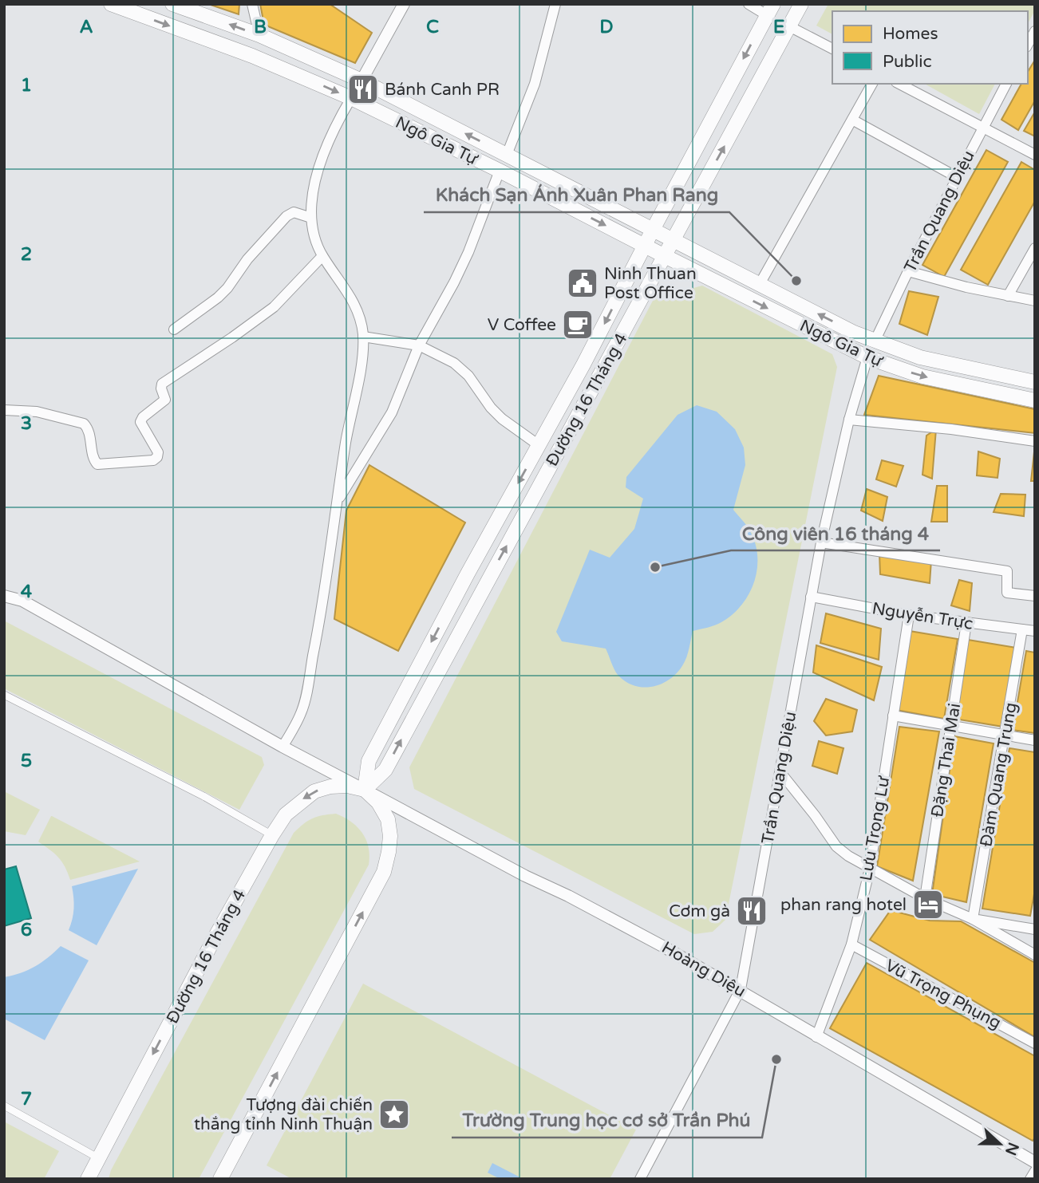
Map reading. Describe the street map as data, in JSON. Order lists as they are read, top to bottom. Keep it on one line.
{"streets":{"main road":["Ngô Gia Tự","Đường 16 Tháng 4"],"street":["Trần Quang Diệu","Nguyễn Trực","Đặng Thai Mai","Đàm Quang Trung","Lưu Trọng Lư","Hoàng Diệu","Vũ Trọng Phụng"]},"crossings":[["Ngô Gia Tự","Trần Quang Diệu"],["Ngô Gia Tự","Đường 16 Tháng 4"],["Trần Quang Diệu","Nguyễn Trực"],["Trần Quang Diệu","Hoàng Diệu"],["Đường 16 Tháng 4","Hoàng Diệu"],["Nguyễn Trực","Đặng Thai Mai"],["Nguyễn Trực","Đàm Quang Trung"],["Nguyễn Trực","Lưu Trọng Lư"],["Lưu Trọng Lư","Hoàng Diệu"],["Lưu Trọng Lư","Vũ Trọng Phụng"]],"places":{"restaurant":["Bánh Canh PR","Cơm gà"],"other":["Khách Sạn Ánh Xuân Phan Rang","Công viên 16 tháng 4","Trường Trung học cơ sở Trần Phú"],"public building":["Ninh Thuan Post Office"],"cafe":["V Coffee"],"hotel":["phan rang hotel"],"place":["Tượng đài chiến thắng tỉnh Ninh Thuận"]},"legend":["Homes","Public"],"north":"right","grid":{"columns":["A","B","C","D","E"],"rows":["1","2","3","4","5","6","7"]}}
